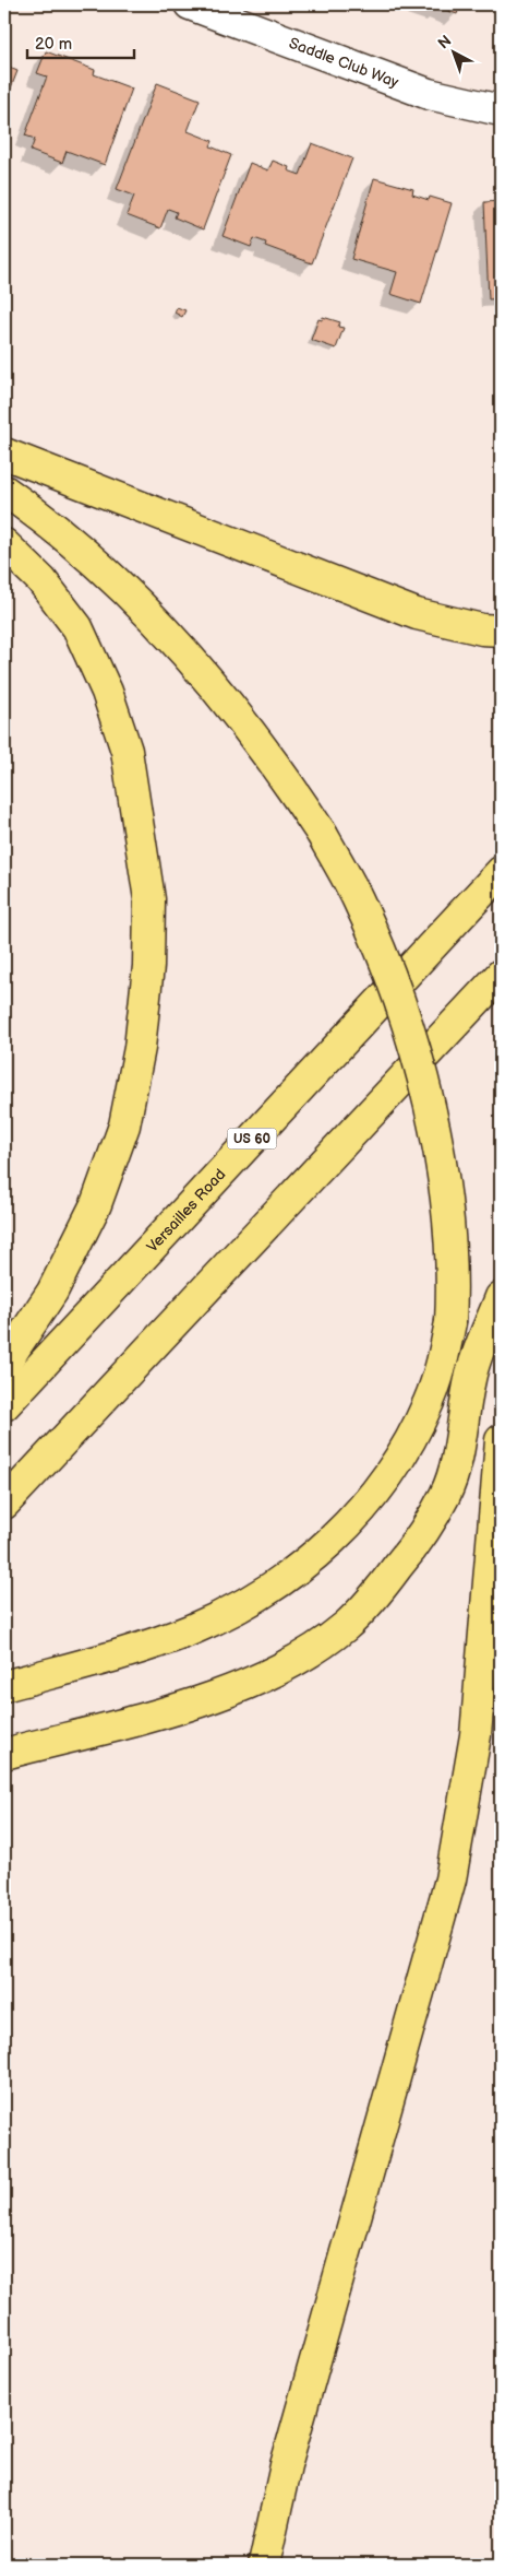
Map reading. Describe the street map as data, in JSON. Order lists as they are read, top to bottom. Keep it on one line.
{"streets":{"main road":["US 60","Versailles Road"],"street":["Saddle Club Way"]},"scale_bar":"20 m","north":"top left"}
